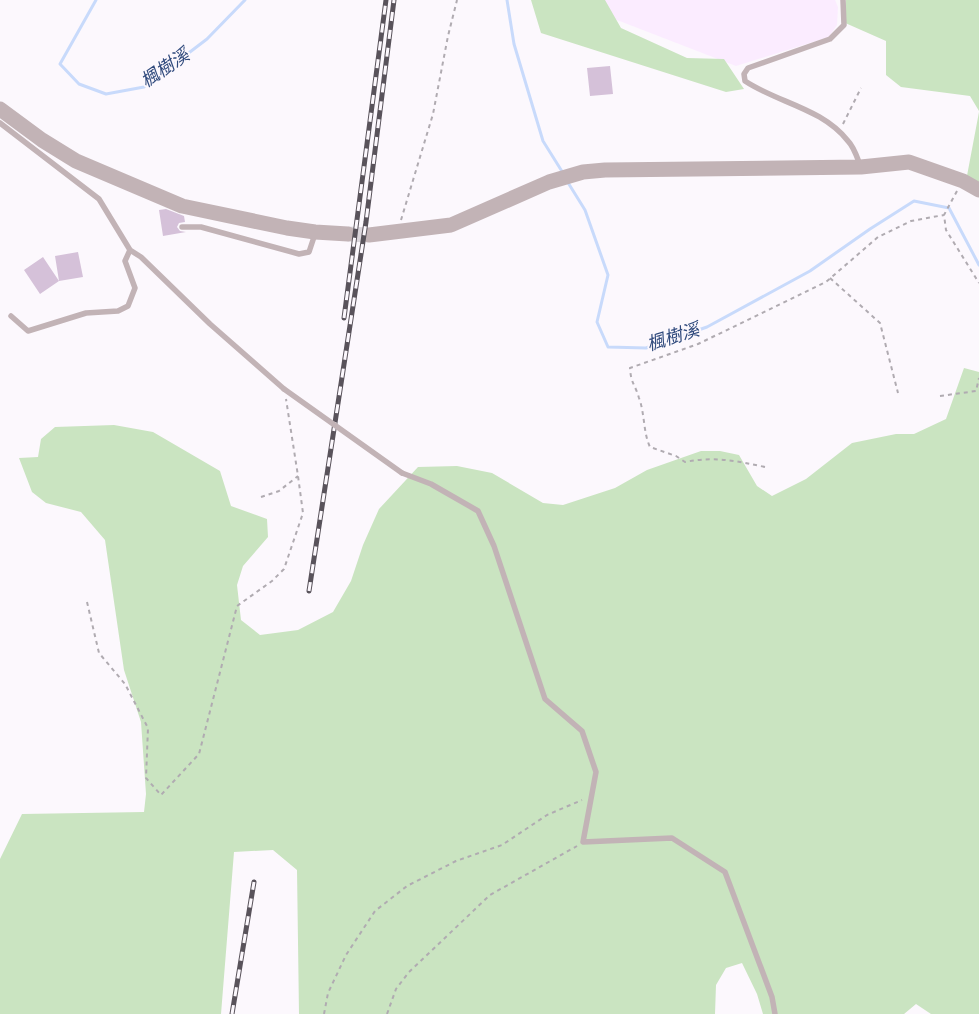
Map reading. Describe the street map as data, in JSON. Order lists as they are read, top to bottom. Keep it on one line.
{"water":["楓樹溪"]}
